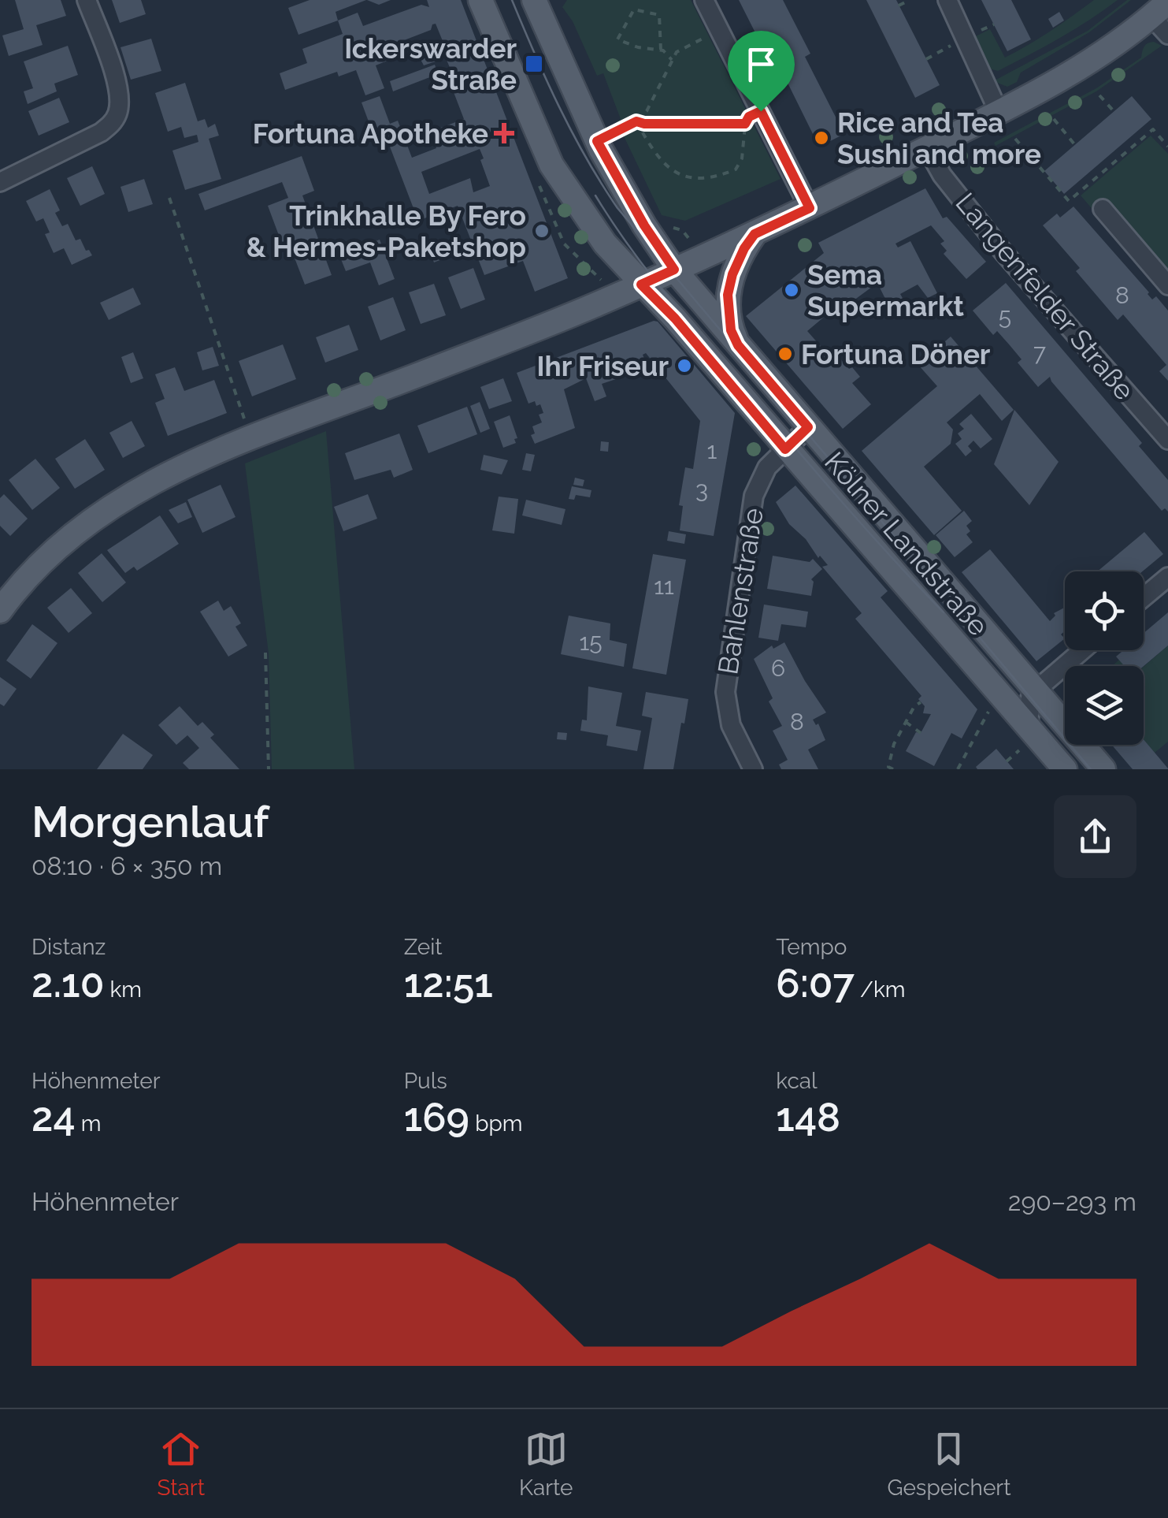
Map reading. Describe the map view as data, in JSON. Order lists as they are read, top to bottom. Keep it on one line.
{"streets":{"main road":["Kölner Landstraße"],"street":["Langenfelder Straße","Bahlenstraße"]},"crossings":[["Kölner Landstraße","Bahlenstraße"]],"places":{"transit":["Ickerswarder Straße"],"health":["Fortuna Apotheke"],"other":["Rice and Tea Sushi and more","Trinkhalle By Fero & Hermes-Paketshop","Sema Supermarkt","Fortuna Döner","Ihr Friseur"]},"house_numbers":["8","5","7","1","3","11","15","6","8"],"page":{"heading":["Morgenlauf","08:10 · 6 × 350 m"],"stats":[["Distanz","2.10 km"],["Zeit","12:51"],["Tempo","6:07 /km"],["Höhenmeter","24 m"],["Puls","169 bpm"],["kcal","148"]],"chart":["Höhenmeter","290–293 m"],"tabs":["Start","Karte","Gespeichert"]}}
